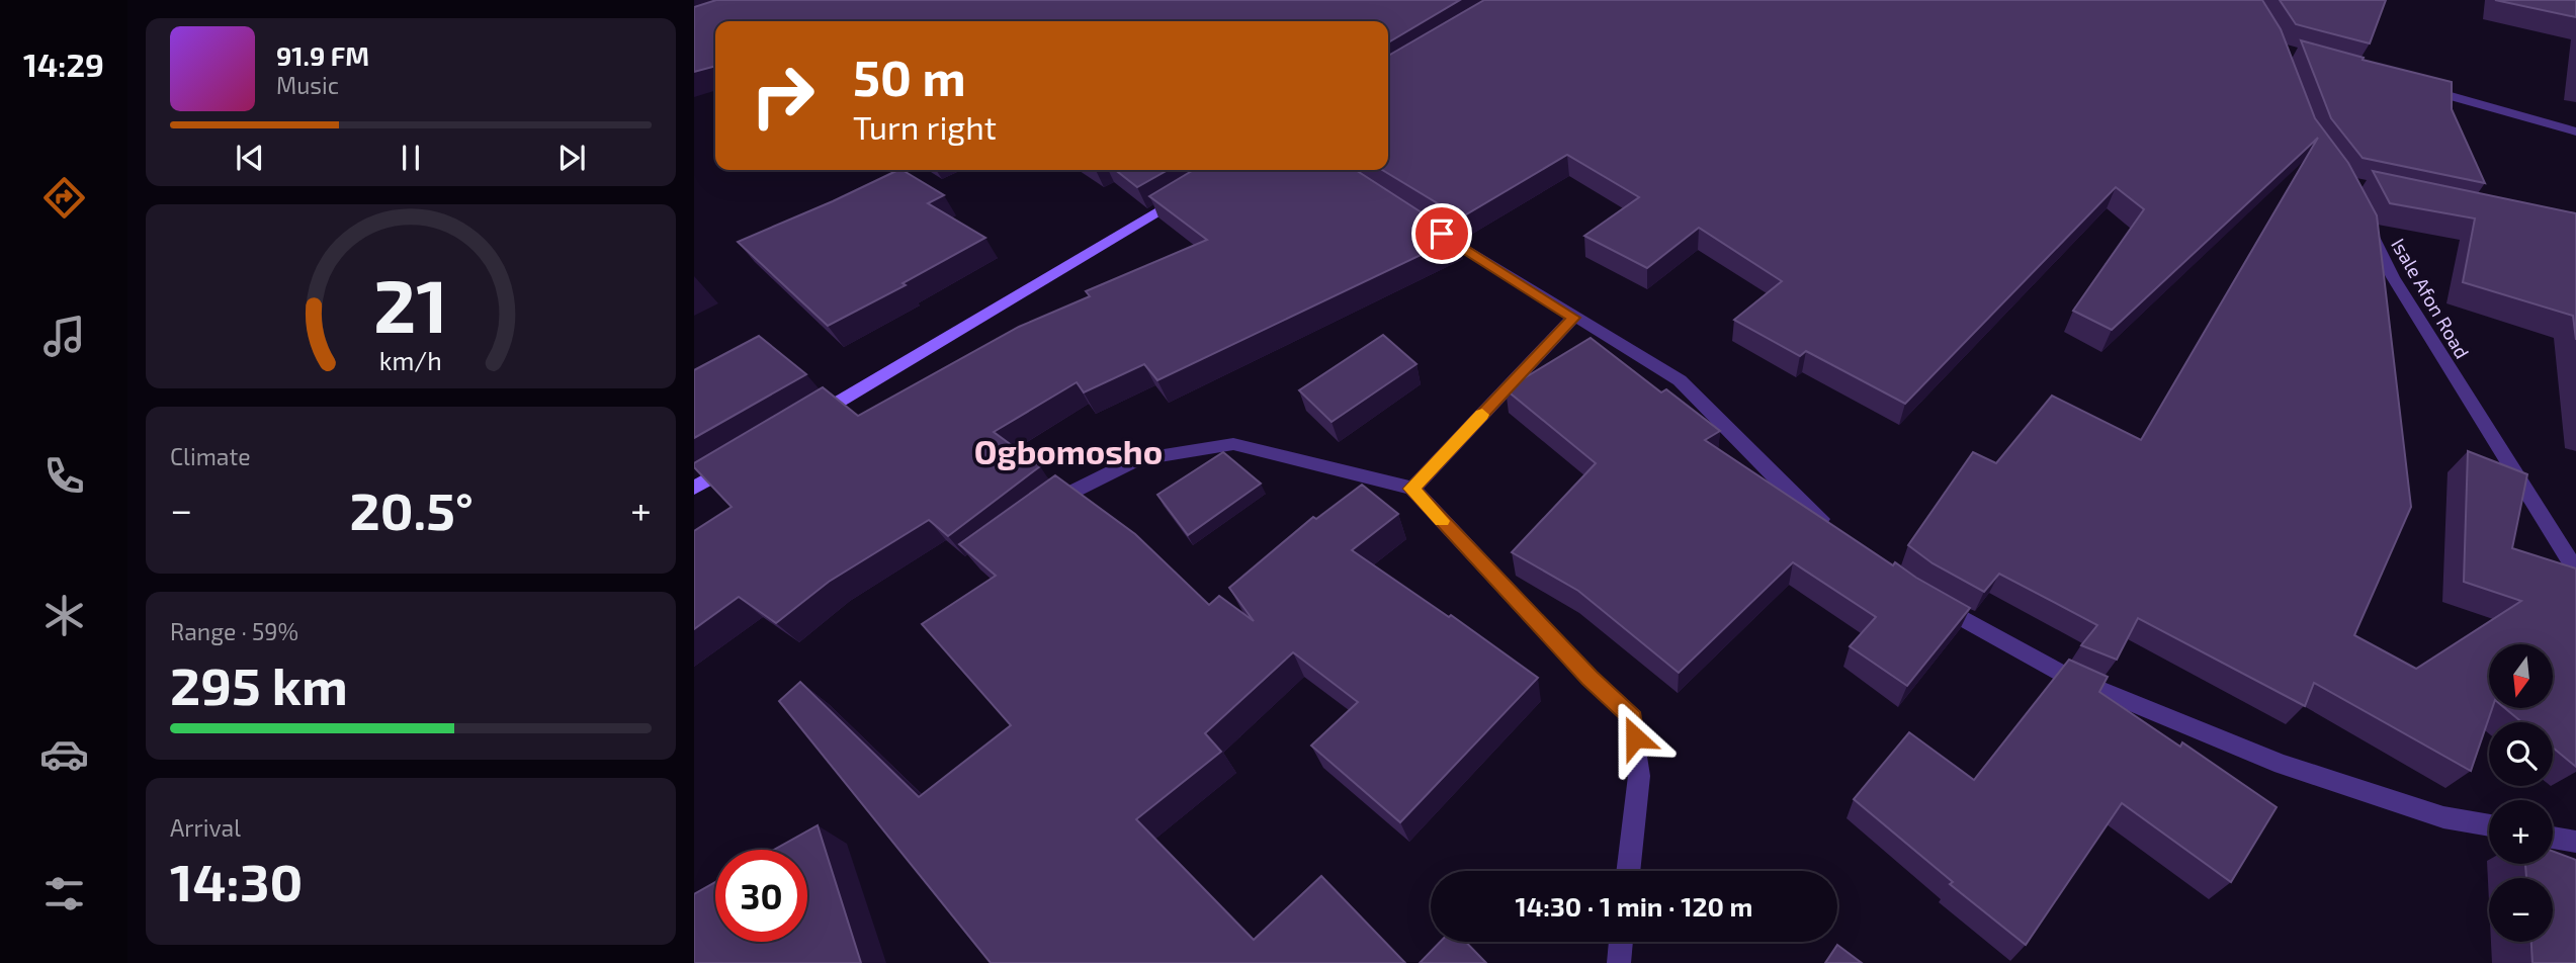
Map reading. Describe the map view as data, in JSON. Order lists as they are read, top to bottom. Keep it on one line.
{"streets":{"street":["Isale Afon Road"]},"districts":["Ogbomosho"],"north":"bottom","page":{"tabs":"14:29","turn":["50 m","Turn right"],"song":["91.9 FM","Music"],"tile":["Climate",["Range · 59%","295 km"],["Arrival","14:30"]],"heat":["−","20.5°","+"],"map_buttons":["+","−"],"limit":"30","trip":"14:30 · 1 min · 120 m","gauge":["21","km/h"]}}
